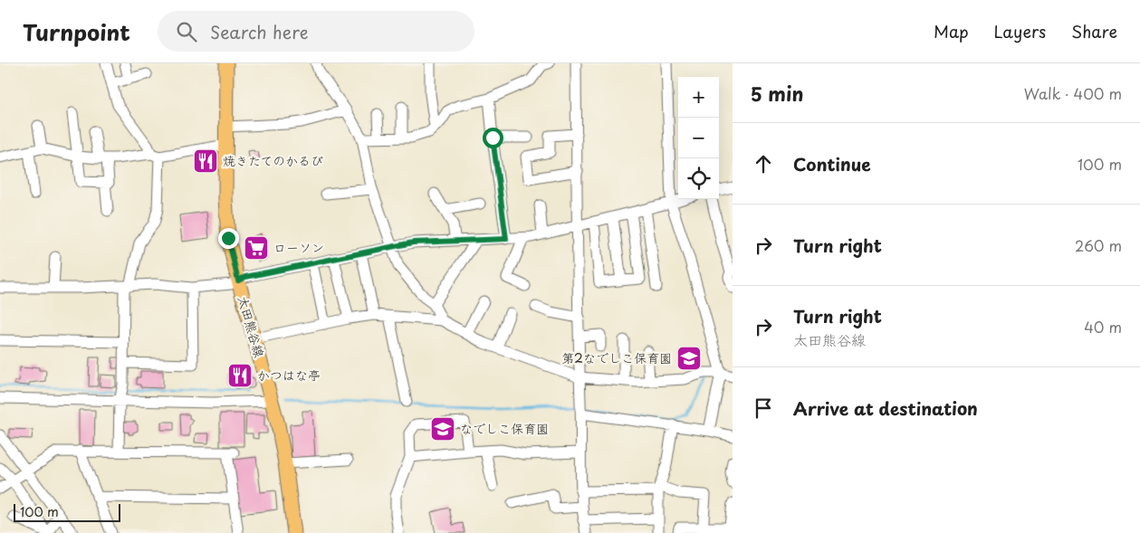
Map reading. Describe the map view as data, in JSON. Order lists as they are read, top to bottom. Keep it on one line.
{"streets":{"main road":["太田熊谷線"]},"places":{"restaurant":["焼きたてのかるび","かつはな亭"],"supermarket":["ローソン"],"school or university":["第2なでしこ保育園","なでしこ保育園"]},"scale_bar":"100 m","page":{"header":"Turnpoint","search":"Search here","nav":["Map","Layers","Share"],"heading":["5 min","Walk · 400 m"],"map_buttons":["+","−"],"list":[["Continue","100 m"],["Turn right","260 m"],["Turn right","太田熊谷線","40 m"],"Arrive at destination"],"scale":"100 m"}}
